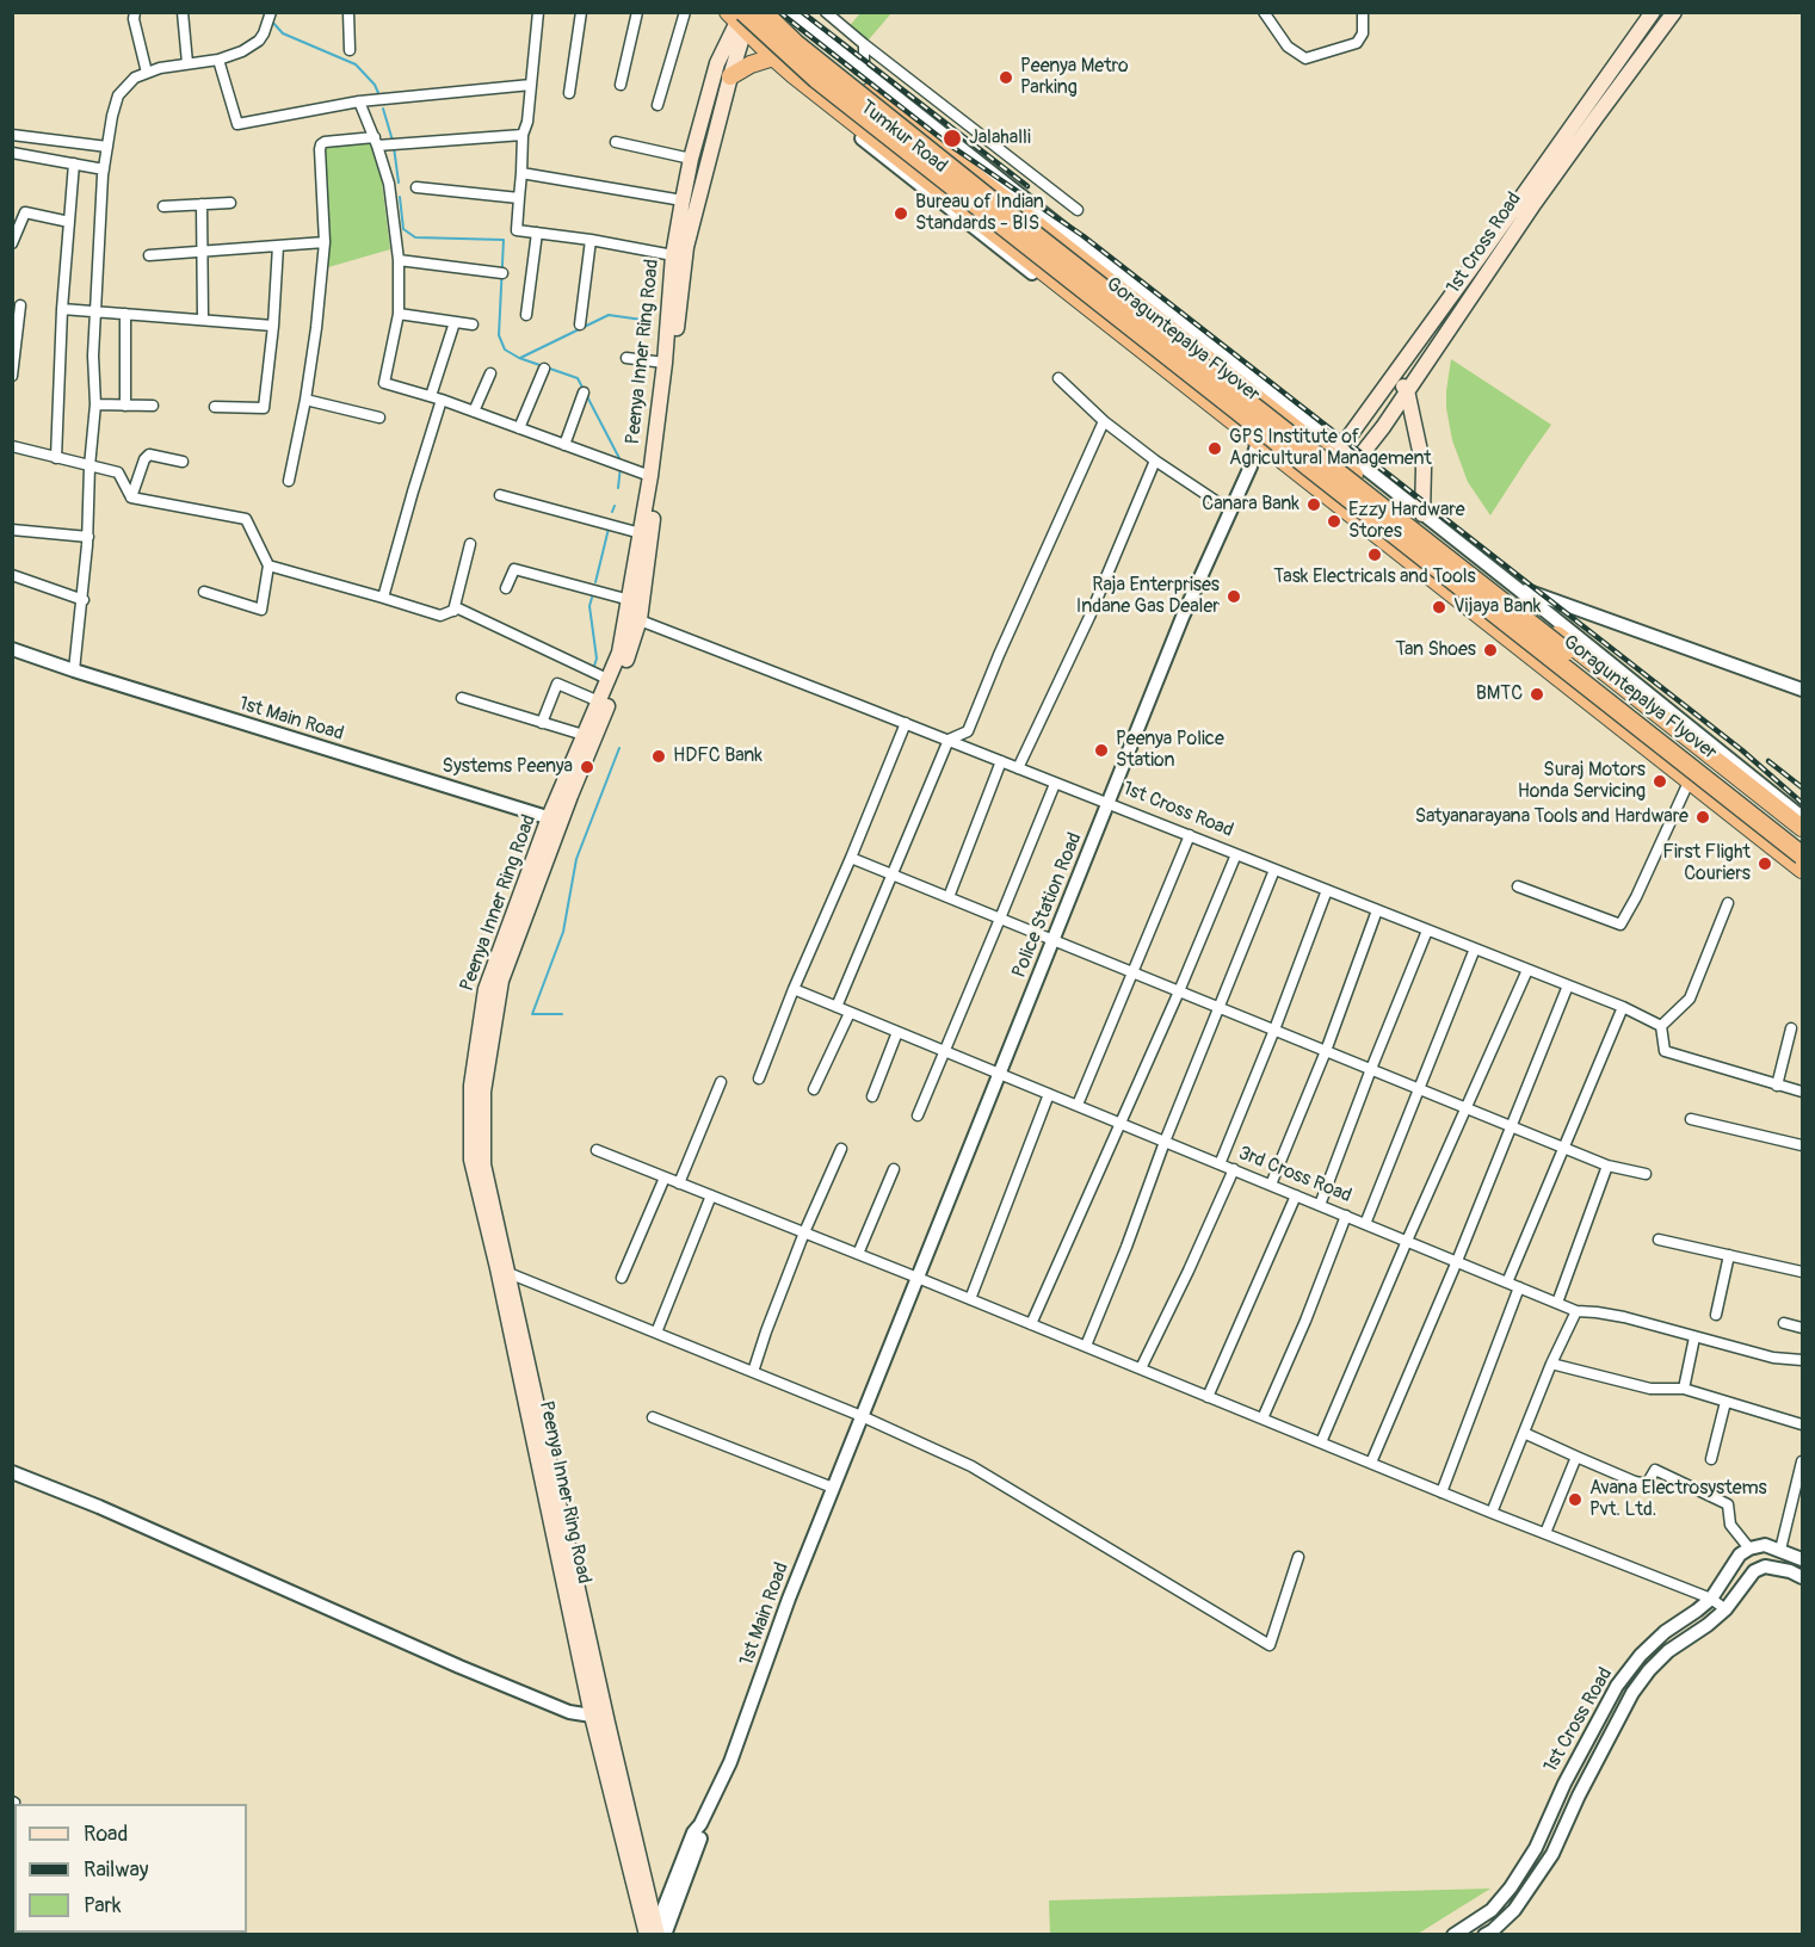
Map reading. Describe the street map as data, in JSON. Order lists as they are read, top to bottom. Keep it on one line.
{"streets":{"highway":["Tumkur Road","Goraguntepalya Flyover"],"main road":["1st Cross Road","Peenya Inner Ring Road"],"street":["1st Main Road","Police Station Road","3rd Cross Road"]},"crossings":[["Tumkur Road","1st Cross Road"],["Tumkur Road","Goraguntepalya Flyover"],["Tumkur Road","Peenya Inner Ring Road"],["Tumkur Road","Police Station Road"],["1st Cross Road","Peenya Inner Ring Road"],["1st Cross Road","Police Station Road"],["Goraguntepalya Flyover","Peenya Inner Ring Road"],["Peenya Inner Ring Road","1st Main Road"],["1st Main Road","Police Station Road"],["Police Station Road","3rd Cross Road"]],"places":["Peenya Metro Parking","Jalahalli","Bureau of Indian Standards - BIS","GPS Institute of Agricultural Management","Canara Bank","Ezzy Hardware Stores","Task Electricals and Tools","Raja Enterprises Indane Gas Dealer","Vijaya Bank","Tan Shoes","BMTC","Peenya Police Station","HDFC Bank","Systems Peenya","Suraj Motors Honda Servicing","Satyanarayana Tools and Hardware","First Flight Couriers","Avana Electrosystems Pvt. Ltd."],"legend":["Road","Railway","Park"]}
